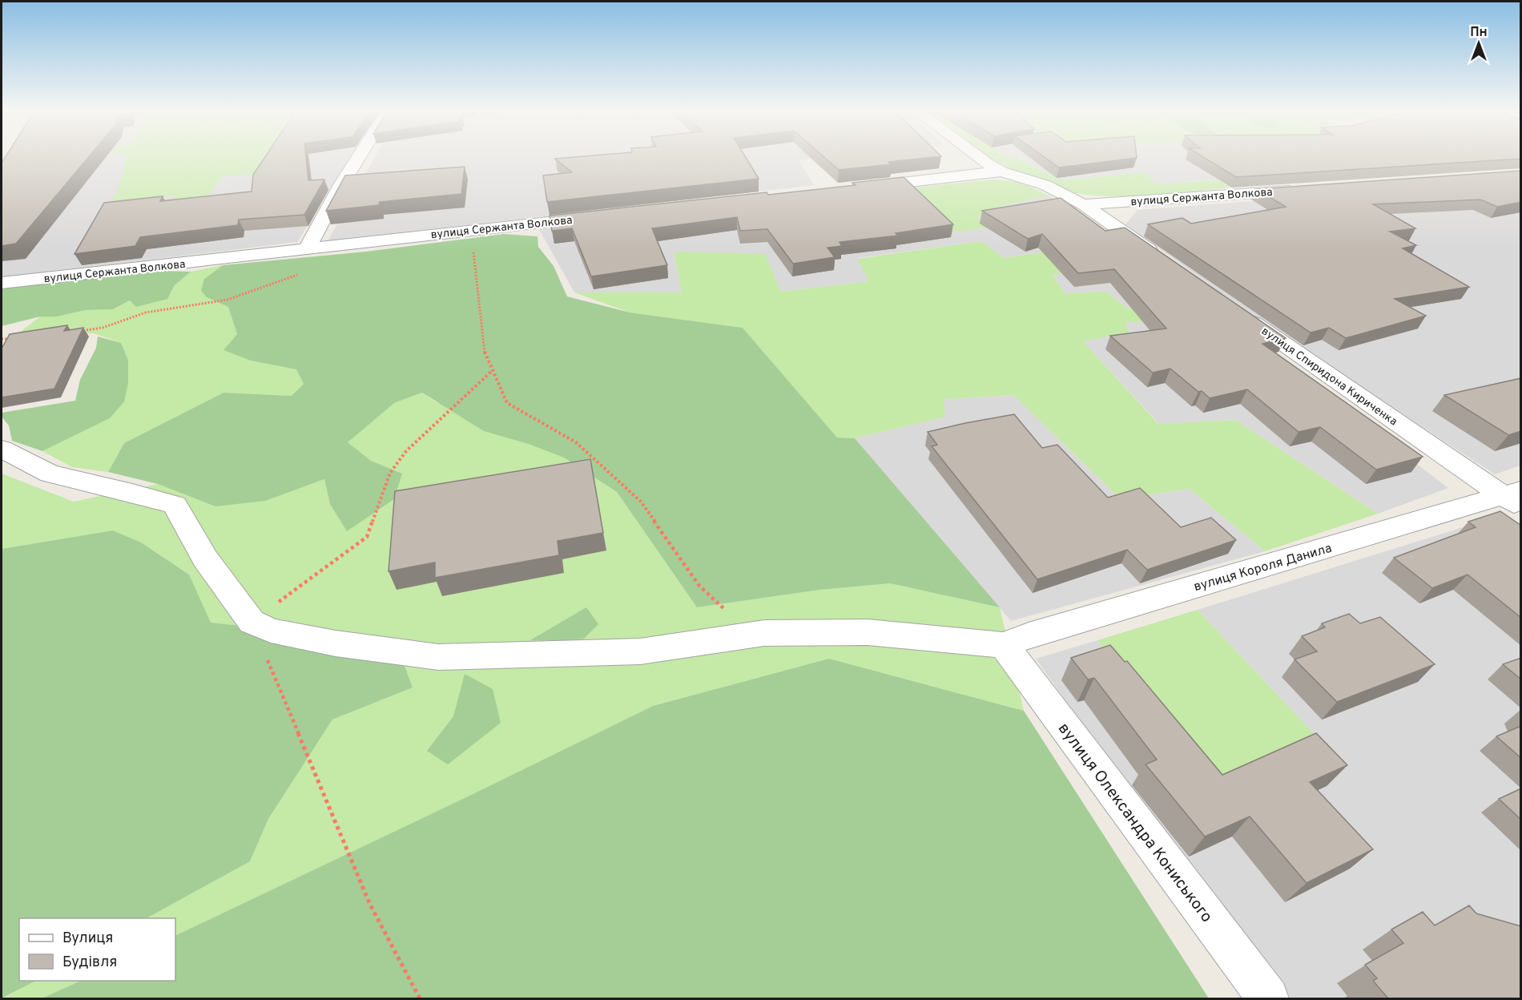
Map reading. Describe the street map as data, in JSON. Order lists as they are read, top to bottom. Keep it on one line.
{"streets":{"street":["вулиця Сержанта Волкова","вулиця Спиридона Кириченка","вулиця Короля Данила","вулиця Олександра Кониського"]},"crossings":[["вулиця Спиридона Кириченка","вулиця Короля Данила"],["вулиця Короля Данила","вулиця Олександра Кониського"]],"legend":["Вулиця","Будівля"],"north":"top"}
